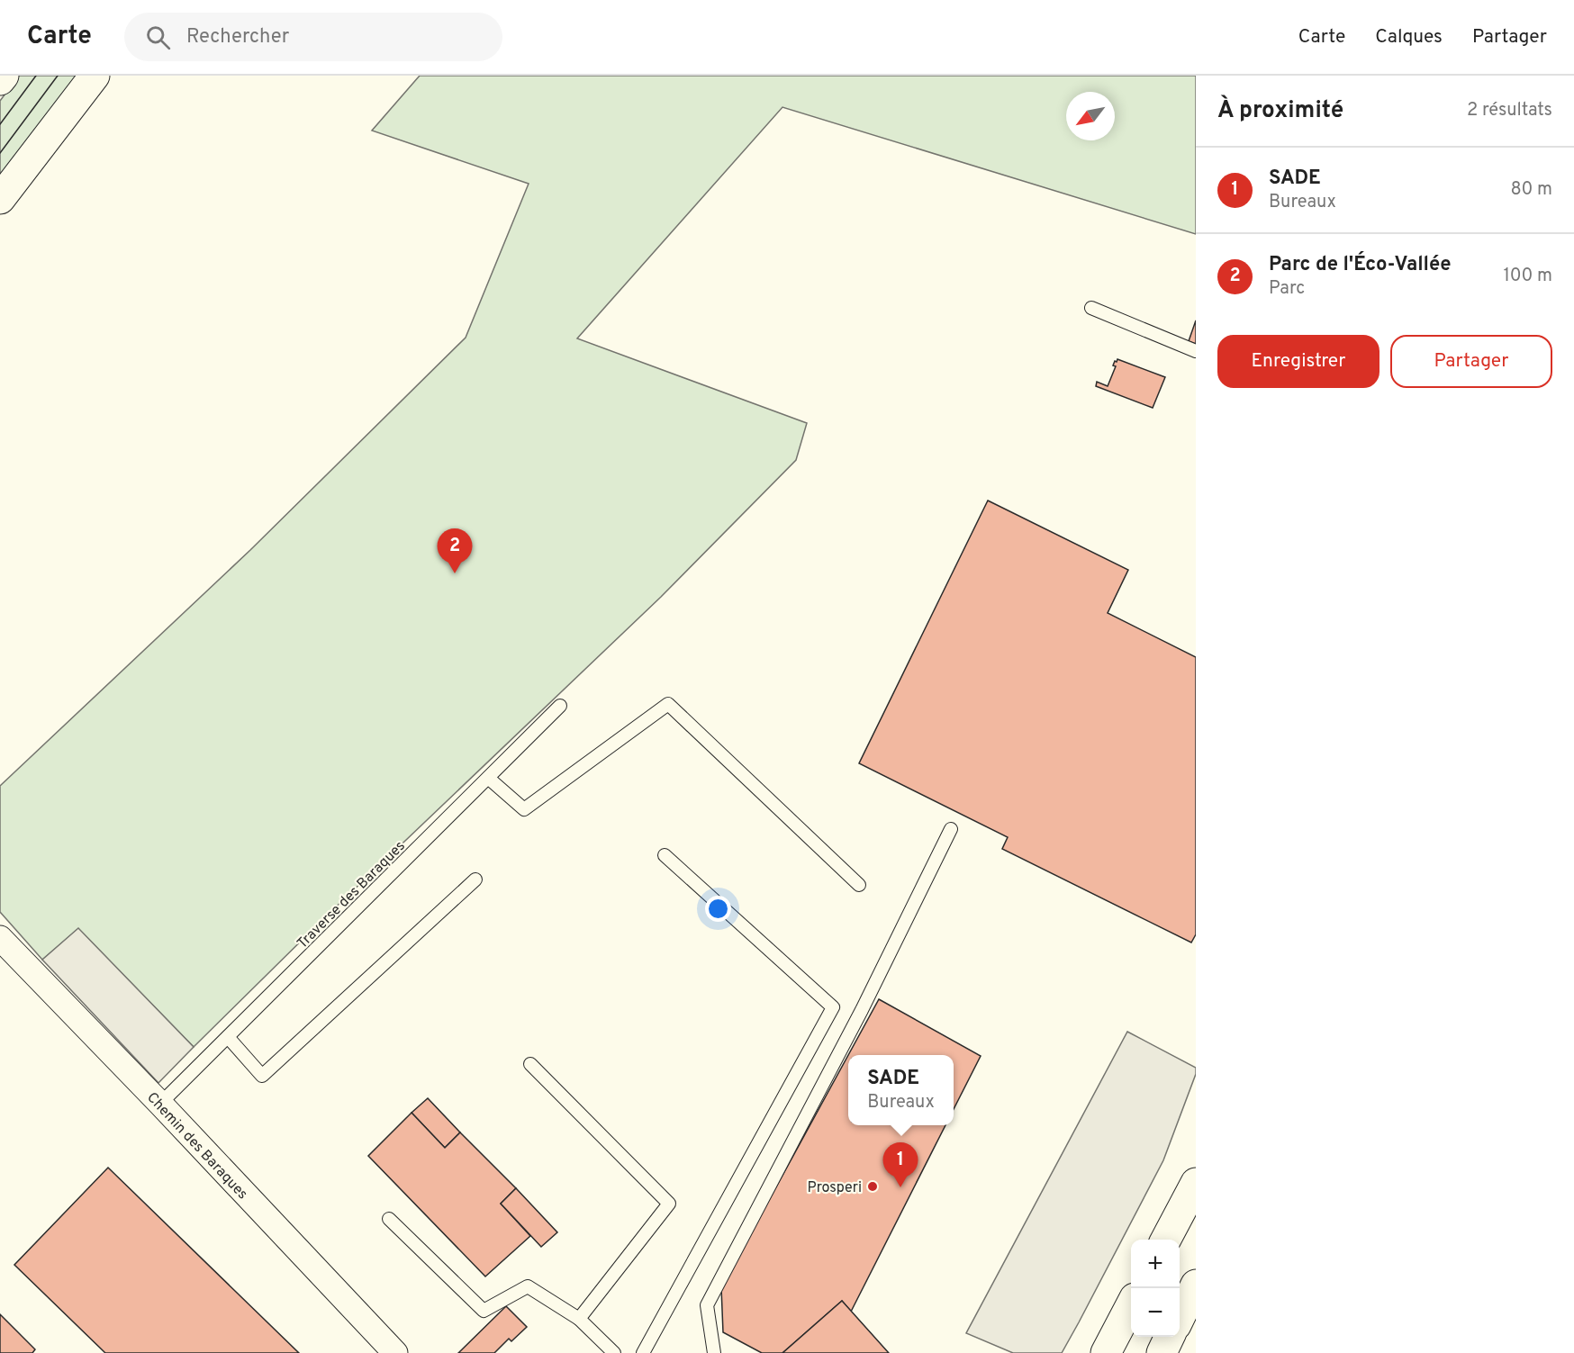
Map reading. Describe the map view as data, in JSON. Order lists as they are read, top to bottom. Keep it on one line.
{"streets":{"street":["Chemin des Baraques"],"lane":["Traverse des Baraques"]},"crossings":[["Traverse des Baraques","Chemin des Baraques"]],"places":["Prosperi"],"north":"bottom left","page":{"header":"Carte","search":"Rechercher","nav":["Carte","Calques","Partager"],"heading":["À proximité","2 résultats"],"list":[{"mark":"1","name":"SADE","note":"Bureaux","value":"80 m"},{"mark":"2","name":"Parc de l'Éco-Vallée","note":"Parc","value":"100 m"}],"buttons":["Enregistrer","Partager"],"pins":["2","1"],"popup":["SADE","Bureaux"],"map_buttons":["+","−"]}}
